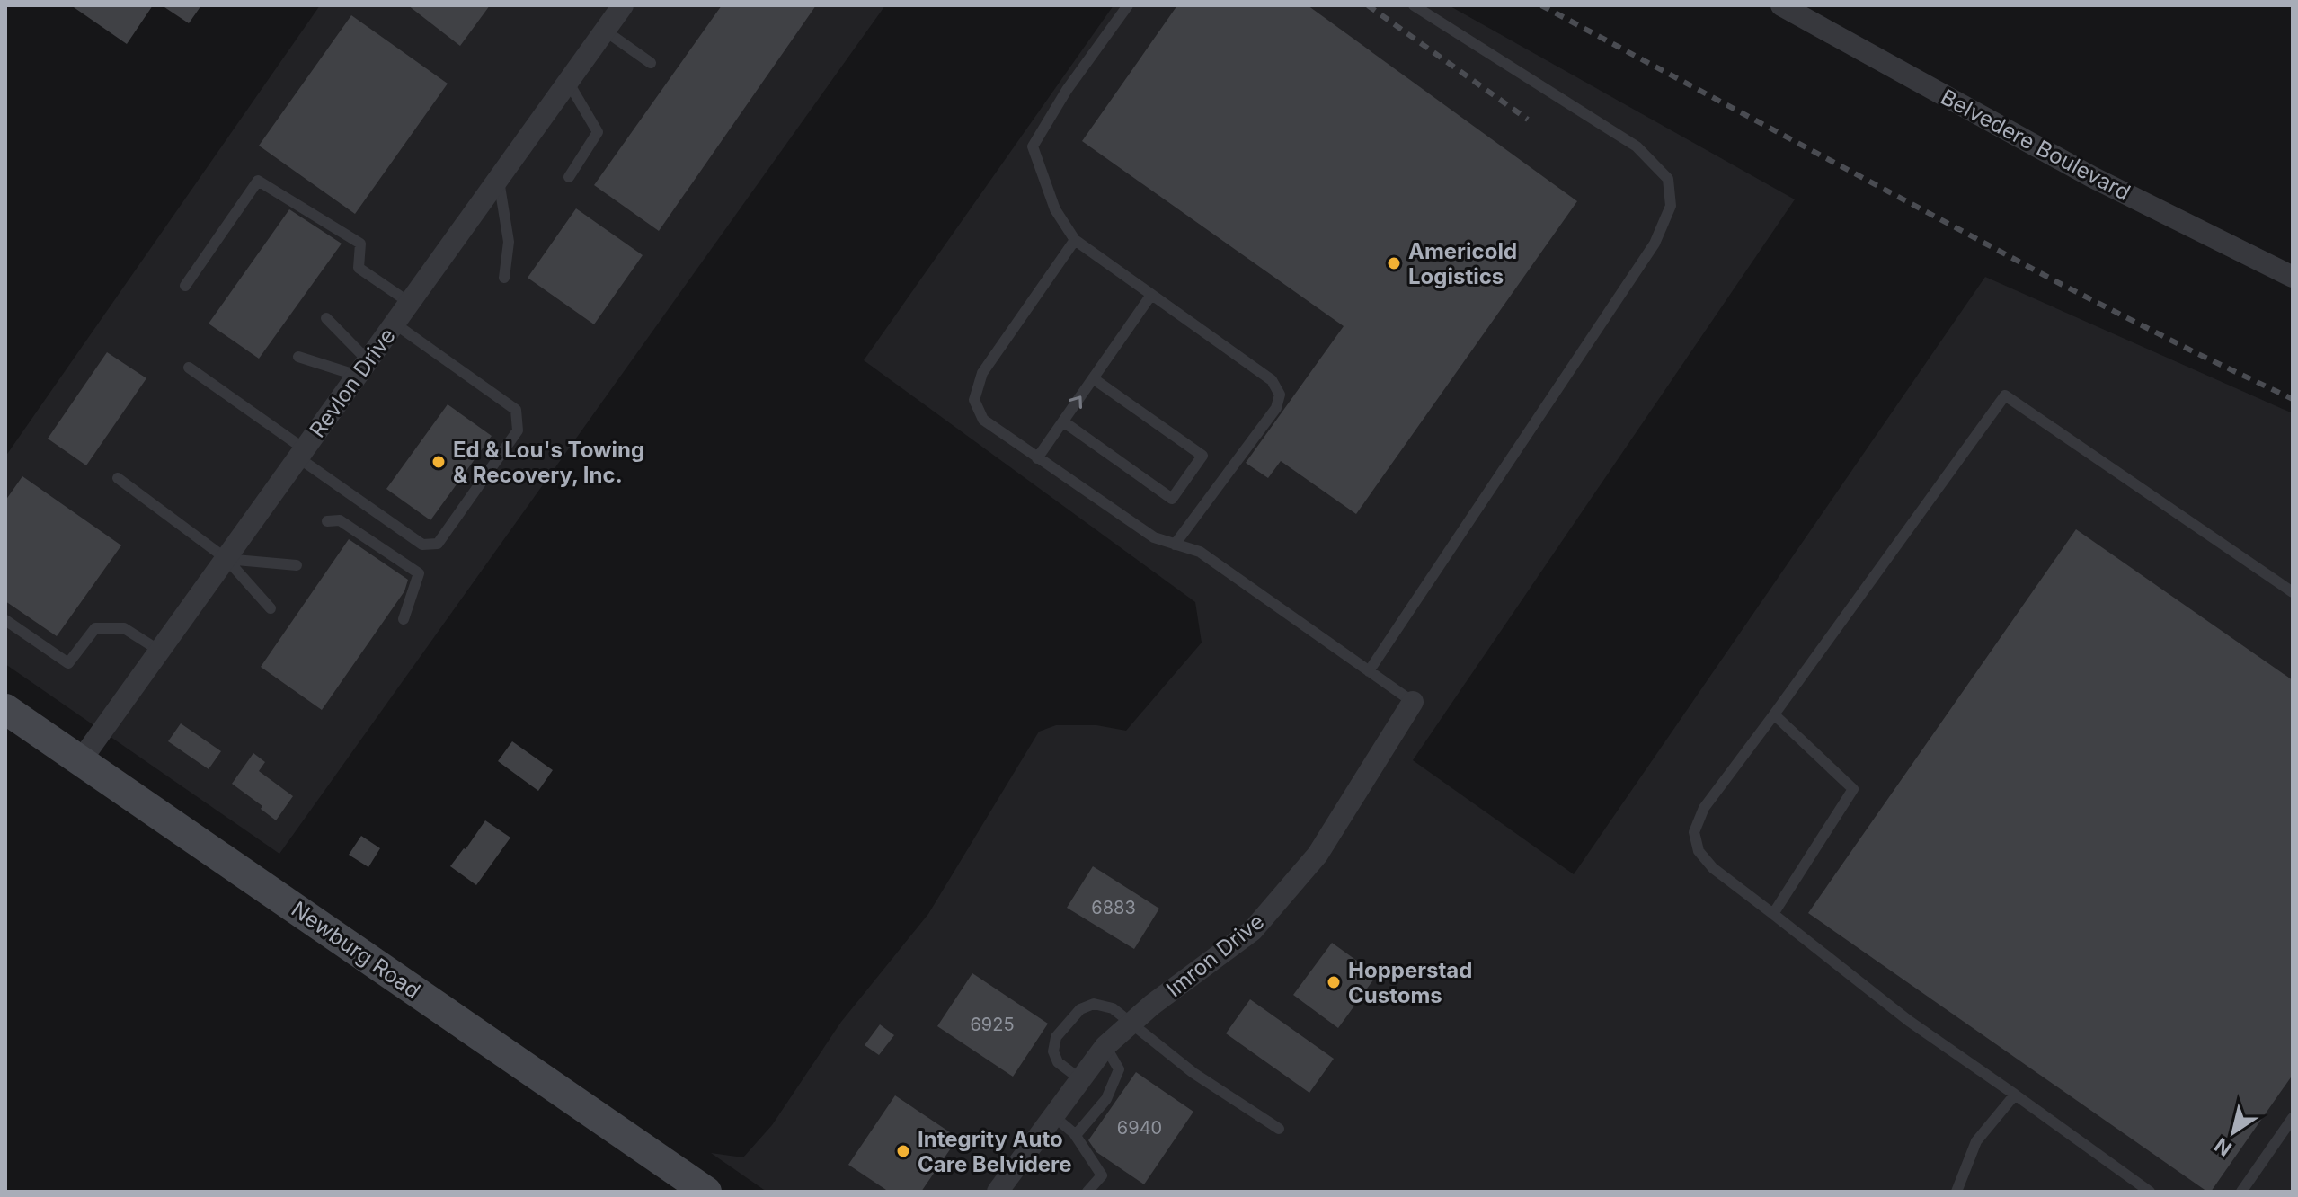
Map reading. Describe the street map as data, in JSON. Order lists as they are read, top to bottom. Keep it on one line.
{"streets":{"main road":["Newburg Road"],"street":["Belvedere Boulevard","Revlon Drive","Imron Drive"]},"crossings":[["Revlon Drive","Newburg Road"]],"places":["Americold Logistics","Ed & Lou's Towing & Recovery, Inc.","Hopperstad Customs","Integrity Auto Care Belvidere"],"house_numbers":["6883","6925","6940"],"north":"bottom left"}
